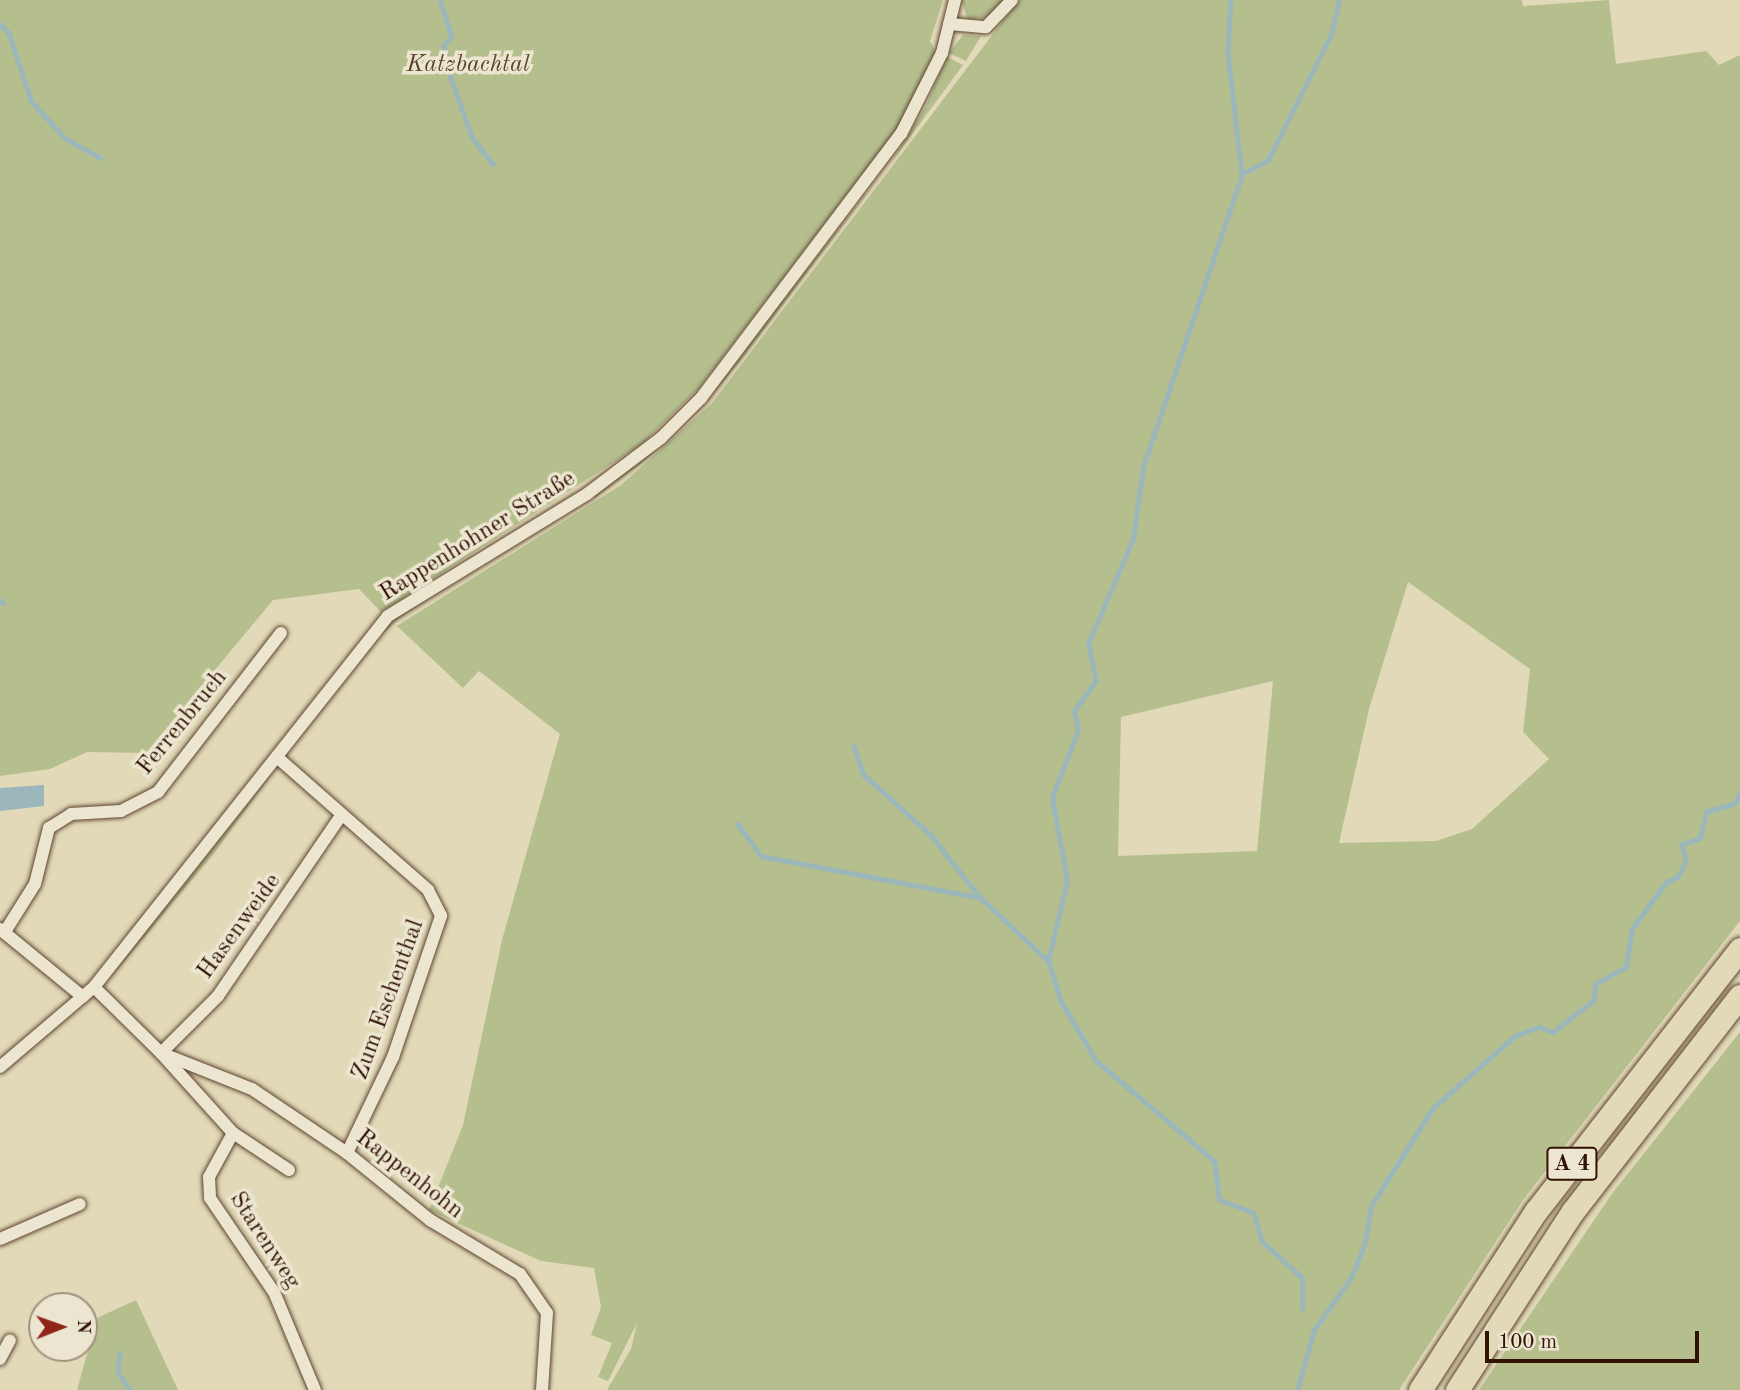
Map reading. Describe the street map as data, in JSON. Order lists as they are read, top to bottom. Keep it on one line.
{"streets":{"highway":["A 4"],"street":["Rappenhohner Straße","Ferrenbruch","Hasenweide","Zum Eschenthal","Rappenhohn","Starenweg"]},"crossings":[["Rappenhohner Straße","Ferrenbruch"],["Rappenhohner Straße","Zum Eschenthal"],["Rappenhohner Straße","Rappenhohn"],["Hasenweide","Zum Eschenthal"],["Hasenweide","Rappenhohn"],["Zum Eschenthal","Rappenhohn"],["Rappenhohn","Starenweg"]],"parks":["Katzbachtal"],"scale_bar":"100 m","north":"right"}
